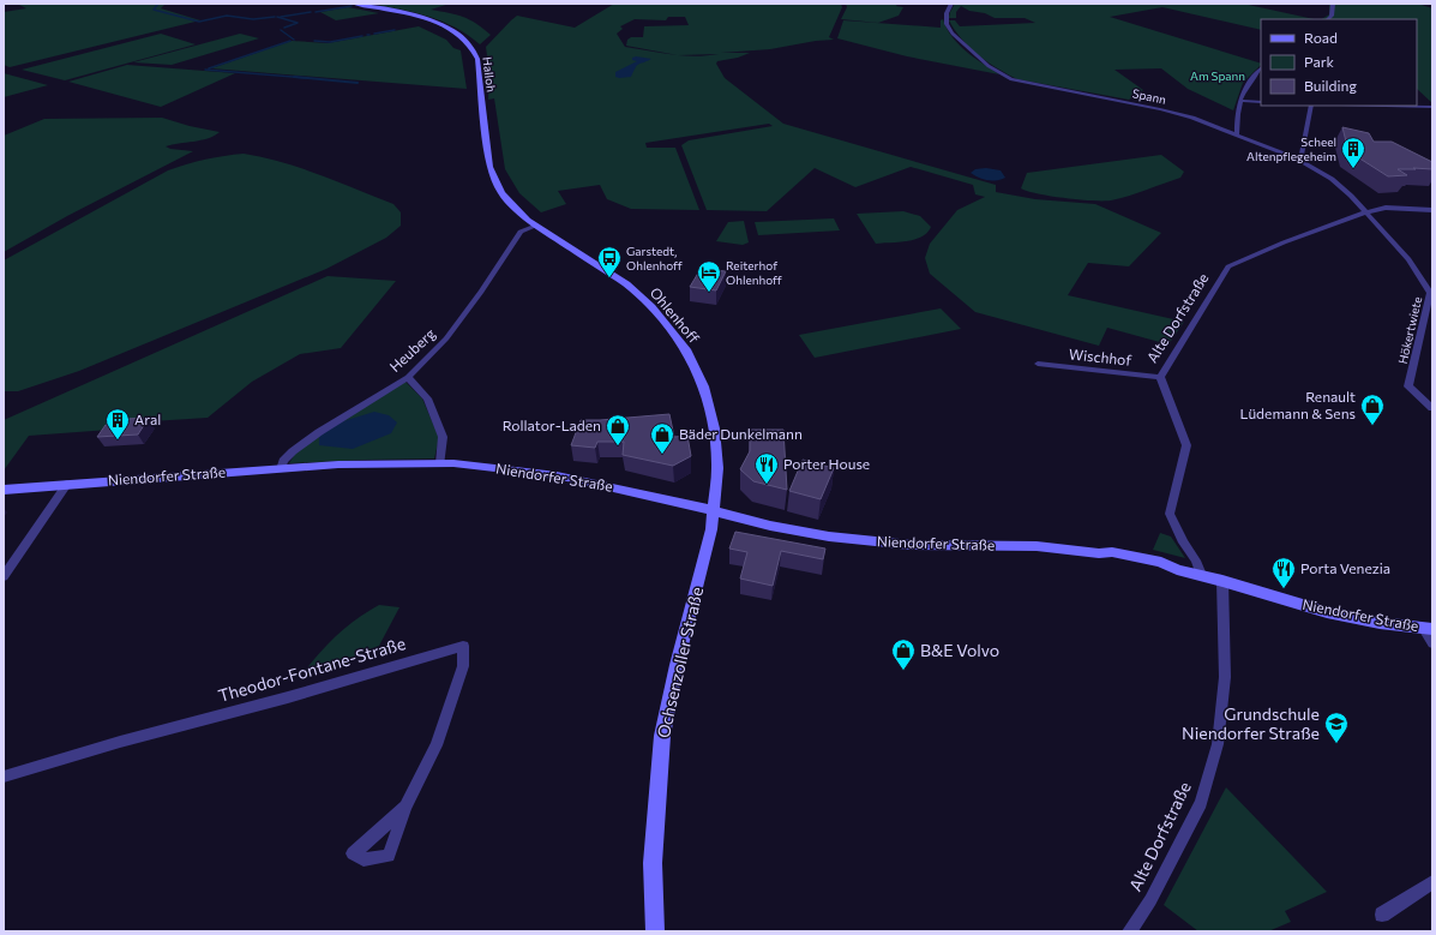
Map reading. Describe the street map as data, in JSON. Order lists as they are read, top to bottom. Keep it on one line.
{"streets":{"main road":["Halloh","Ohlenhoff","Niendorfer Straße","Ochsenzoller Straße"],"street":["Spann","Alte Dorfstraße","Hökertwiete","Heuberg","Wischhof","Theodor-Fontane-Straße"]},"crossings":[["Halloh","Ohlenhoff"],["Spann","Alte Dorfstraße"],["Spann","Hökertwiete"],["Ohlenhoff","Heuberg"],["Ohlenhoff","Niendorfer Straße"],["Ohlenhoff","Ochsenzoller Straße"],["Alte Dorfstraße","Hökertwiete"],["Alte Dorfstraße","Wischhof"],["Alte Dorfstraße","Niendorfer Straße"],["Heuberg","Niendorfer Straße"],["Niendorfer Straße","Ochsenzoller Straße"]],"parks":["Am Spann"],"places":{"building":["Scheel Altenpflegeheim","Aral"],"bus stop":["Garstedt, Ohlenhoff"],"hotel":["Reiterhof Ohlenhoff"],"shop":["Renault Lüdemann & Sens","Rollator-Laden","Bäder Dunkelmann","B&E Volvo"],"restaurant":["Porter House","Porta Venezia"],"school or university":["Grundschule Niendorfer Straße"]},"legend":["Road","Park","Building"]}
